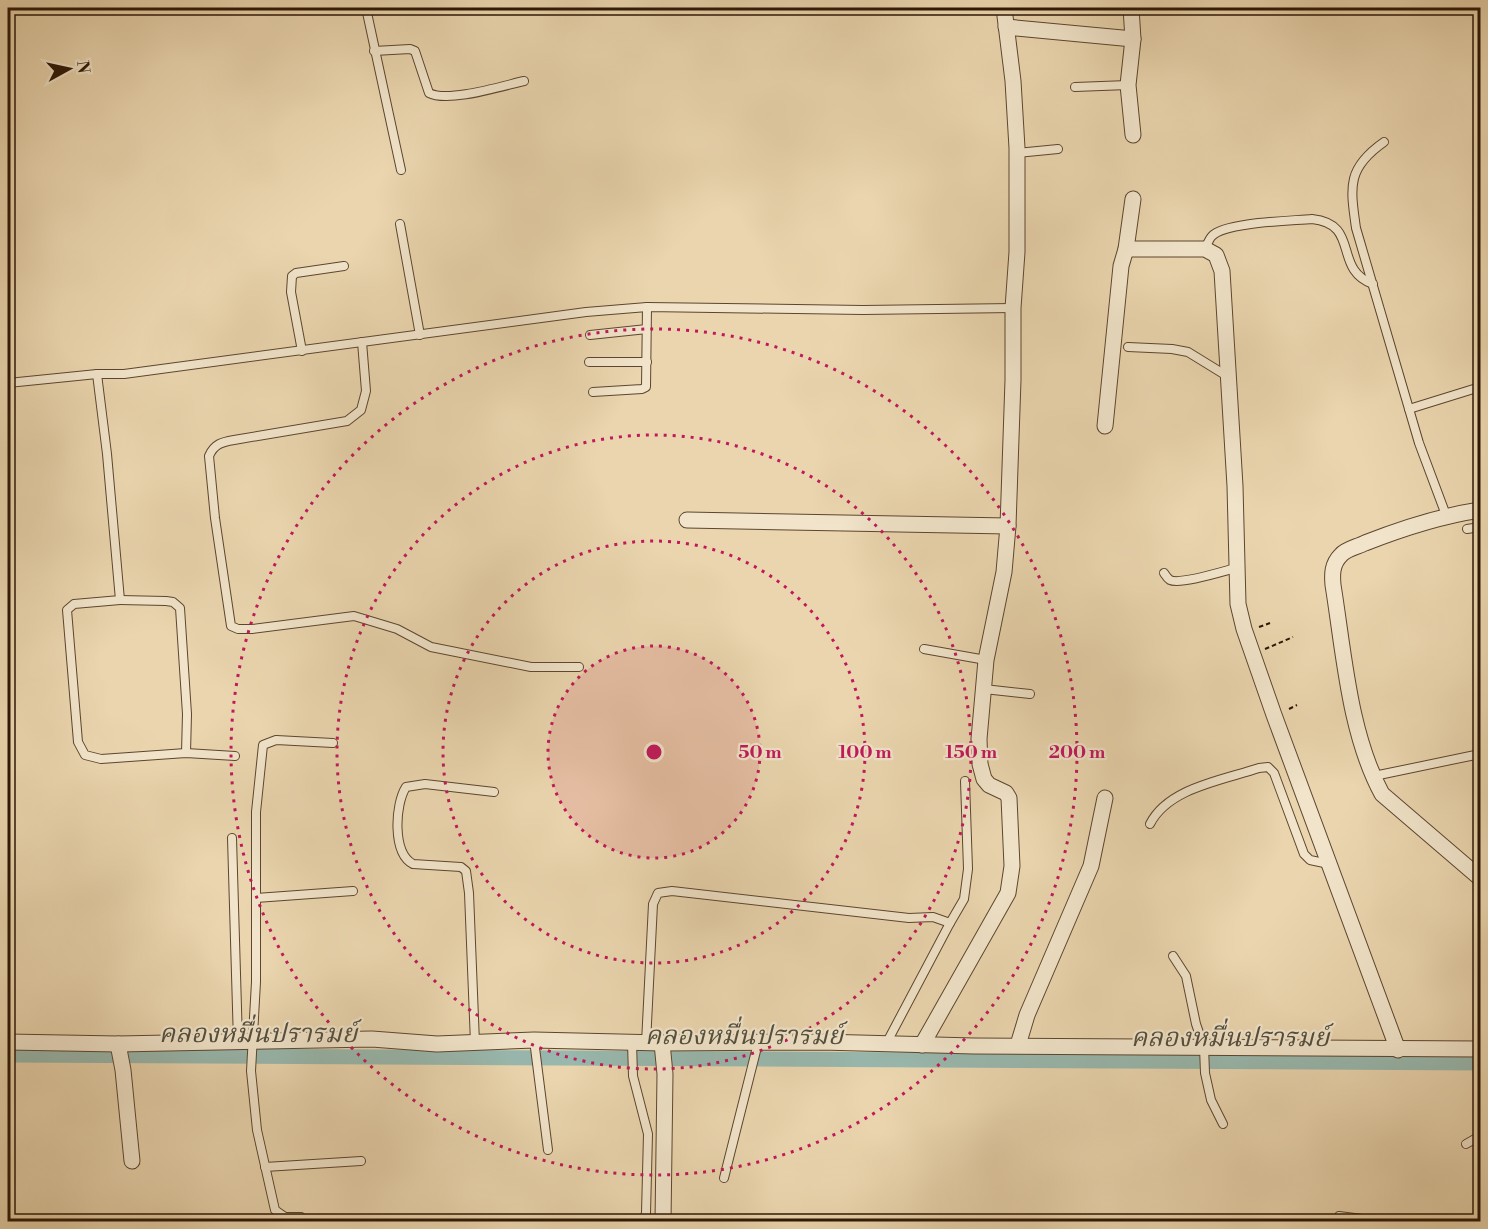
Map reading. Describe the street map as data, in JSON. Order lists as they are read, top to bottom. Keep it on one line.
{"water":["คลองหมื่นปรารมย์"],"north":"right","rings":["50 m","100 m","150 m","200 m"]}
